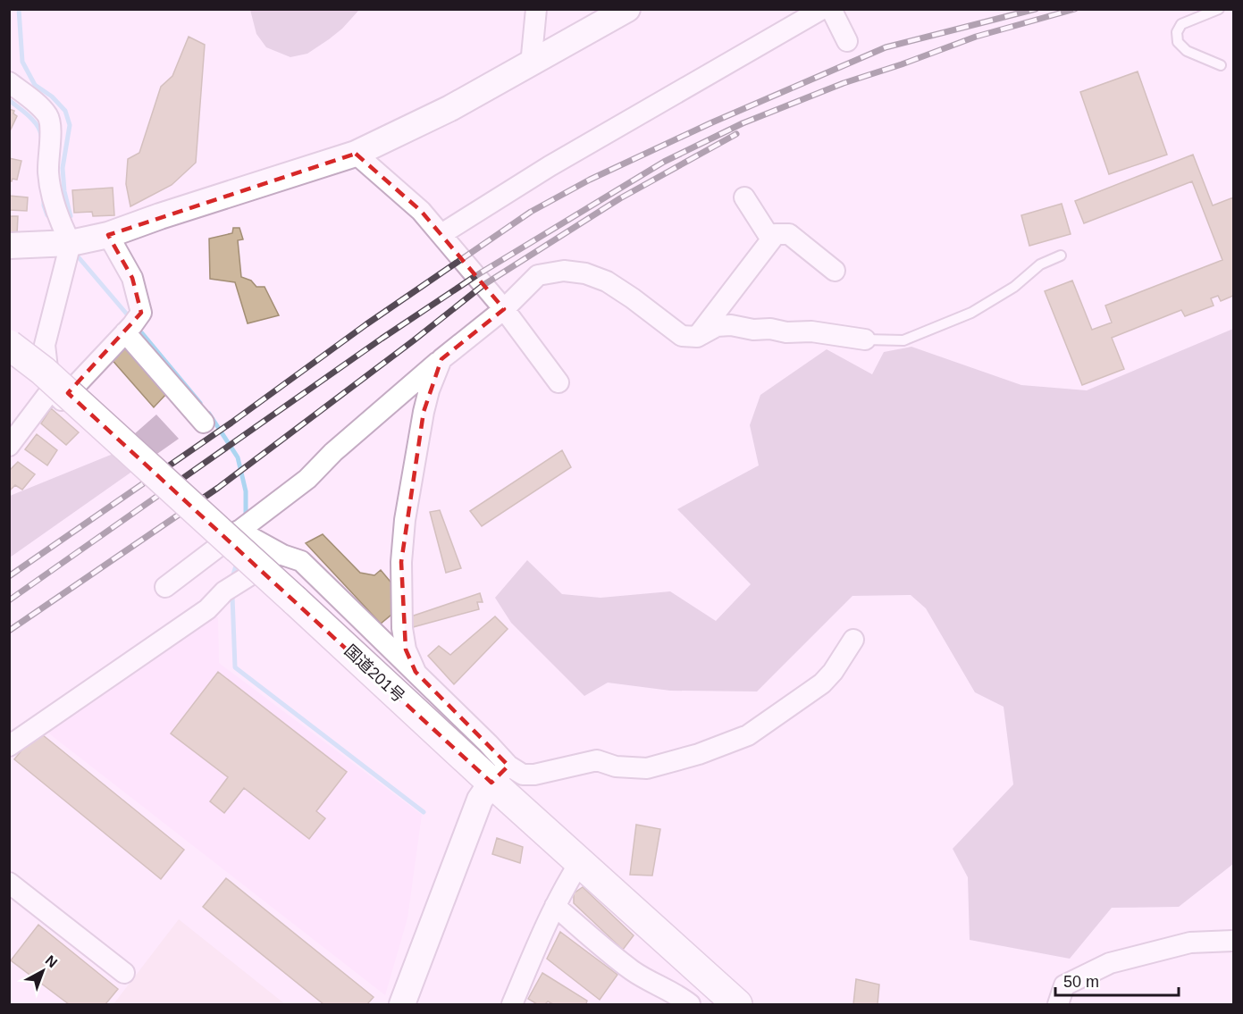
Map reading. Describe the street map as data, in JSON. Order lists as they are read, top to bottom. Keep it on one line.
{"streets":{"highway":["国道201号"]},"scale_bar":"50 m","north":"top right"}
